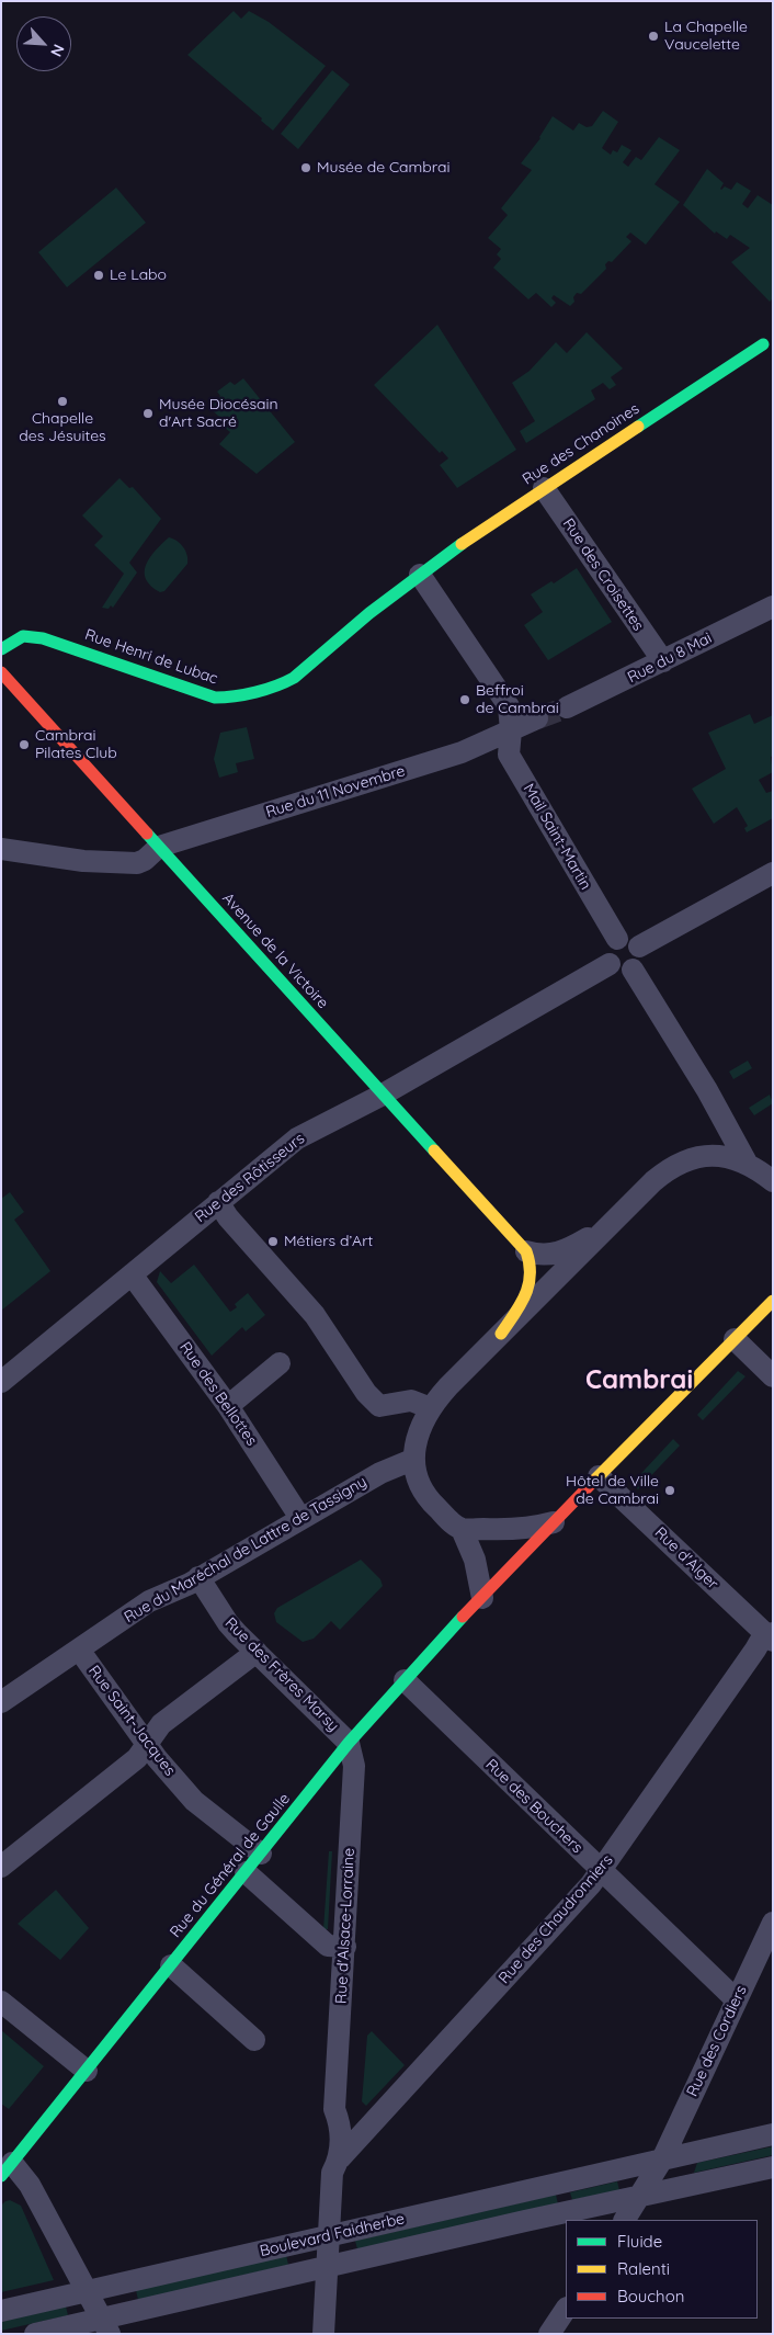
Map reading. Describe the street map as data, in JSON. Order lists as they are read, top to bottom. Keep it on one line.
{"streets":{"street":["Rue des Chanoines","Rue des Croisettes","Rue Henri de Lubac","Rue du 8 Mai","Rue du 11 Novembre","Mail Saint-Martin","Avenue de la Victoire","Rue des Rôtisseurs","Rue des Bellottes","Rue du Maréchal de Lattre de Tassigny","Rue d'Alger","Rue des Frères Marsy","Rue Saint-Jacques","Rue des Bouchers","Rue du Général de Gaulle","Rue des Chaudronniers","Rue d'Alsace-Lorraine","Rue des Cordiers","Boulevard Faidherbe"]},"crossings":[["Rue des Chanoines","Rue des Croisettes"],["Rue des Chanoines","Rue Henri de Lubac"],["Rue des Chanoines","Mail Saint-Martin"],["Rue des Croisettes","Rue du 8 Mai"],["Rue Henri de Lubac","Mail Saint-Martin"],["Rue du 11 Novembre","Mail Saint-Martin"],["Rue du 11 Novembre","Avenue de la Victoire"],["Mail Saint-Martin","Rue des Rôtisseurs"],["Avenue de la Victoire","Rue des Rôtisseurs"],["Rue des Rôtisseurs","Rue des Bellottes"],["Rue des Bellottes","Rue du Maréchal de Lattre de Tassigny"],["Rue du Maréchal de Lattre de Tassigny","Rue des Frères Marsy"],["Rue du Maréchal de Lattre de Tassigny","Rue Saint-Jacques"],["Rue d'Alger","Rue du Général de Gaulle"],["Rue d'Alger","Rue des Chaudronniers"],["Rue des Frères Marsy","Rue du Général de Gaulle"],["Rue des Frères Marsy","Rue d'Alsace-Lorraine"],["Rue Saint-Jacques","Rue du Général de Gaulle"],["Rue des Bouchers","Rue du Général de Gaulle"],["Rue des Bouchers","Rue des Chaudronniers"],["Rue des Bouchers","Rue des Cordiers"],["Rue du Général de Gaulle","Rue d'Alsace-Lorraine"],["Rue des Chaudronniers","Rue d'Alsace-Lorraine"],["Rue d'Alsace-Lorraine","Boulevard Faidherbe"],["Rue des Cordiers","Boulevard Faidherbe"]],"districts":["Cambrai"],"places":["La Chapelle Vaucelette","Musée de Cambrai","Le Labo","Chapelle des Jésuites","Musée Diocésain d'Art Sacré","Beffroi de Cambrai","Cambrai Pilates Club","Métiers d’Art","Hôtel de Ville de Cambrai"],"legend":["Fluide","Ralenti","Bouchon"],"north":"bottom right"}
